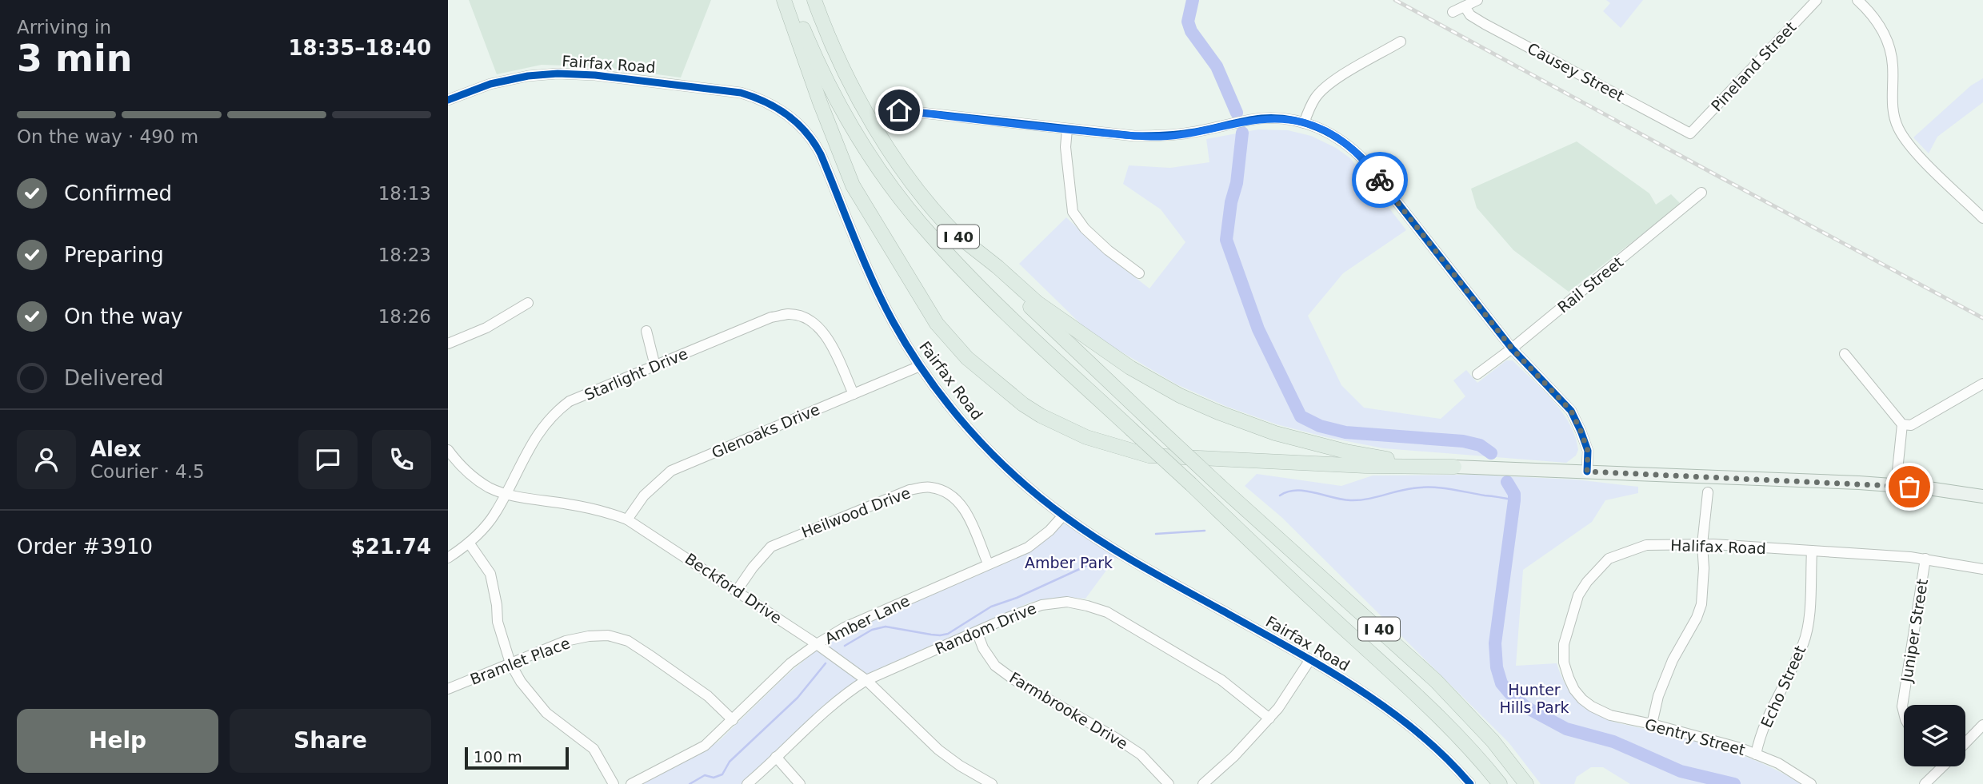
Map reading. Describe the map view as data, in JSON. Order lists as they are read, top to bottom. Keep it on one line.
{"streets":{"highway":["I 40"],"street":["Fairfax Road","Pineland Street","Causey Street","Rail Street","Starlight Drive","Glenoaks Drive","Heilwood Drive","Halifax Road","Beckford Drive","Amber Lane","Random Drive","Juniper Street","Bramlet Place","Echo Street","Farmbrooke Drive","Gentry Street"]},"crossings":[["Fairfax Road","Glenoaks Drive"],["Fairfax Road","Amber Lane"],["Pineland Street","Causey Street"],["Starlight Drive","Glenoaks Drive"],["Starlight Drive","Beckford Drive"],["Glenoaks Drive","Beckford Drive"],["Heilwood Drive","Beckford Drive"],["Heilwood Drive","Amber Lane"],["Halifax Road","Juniper Street"],["Halifax Road","Echo Street"],["Halifax Road","Gentry Street"],["Beckford Drive","Amber Lane"],["Beckford Drive","Random Drive"],["Amber Lane","Bramlet Place"],["Random Drive","Farmbrooke Drive"],["Echo Street","Gentry Street"]],"parks":["Amber Park","Hunter Hills Park"],"scale_bar":"100 m","page":{"heading":["3 min","Arriving in","18:35–18:40"],"panel":["Alex","Courier · 4.5","Order #3910","$21.74"],"bar":"On the way · 490 m","list":[["Confirmed","18:13"],["Preparing","18:23"],["On the way","18:26"],"Delivered"],"buttons":["Help","Share"],"scale":"100 m"}}
